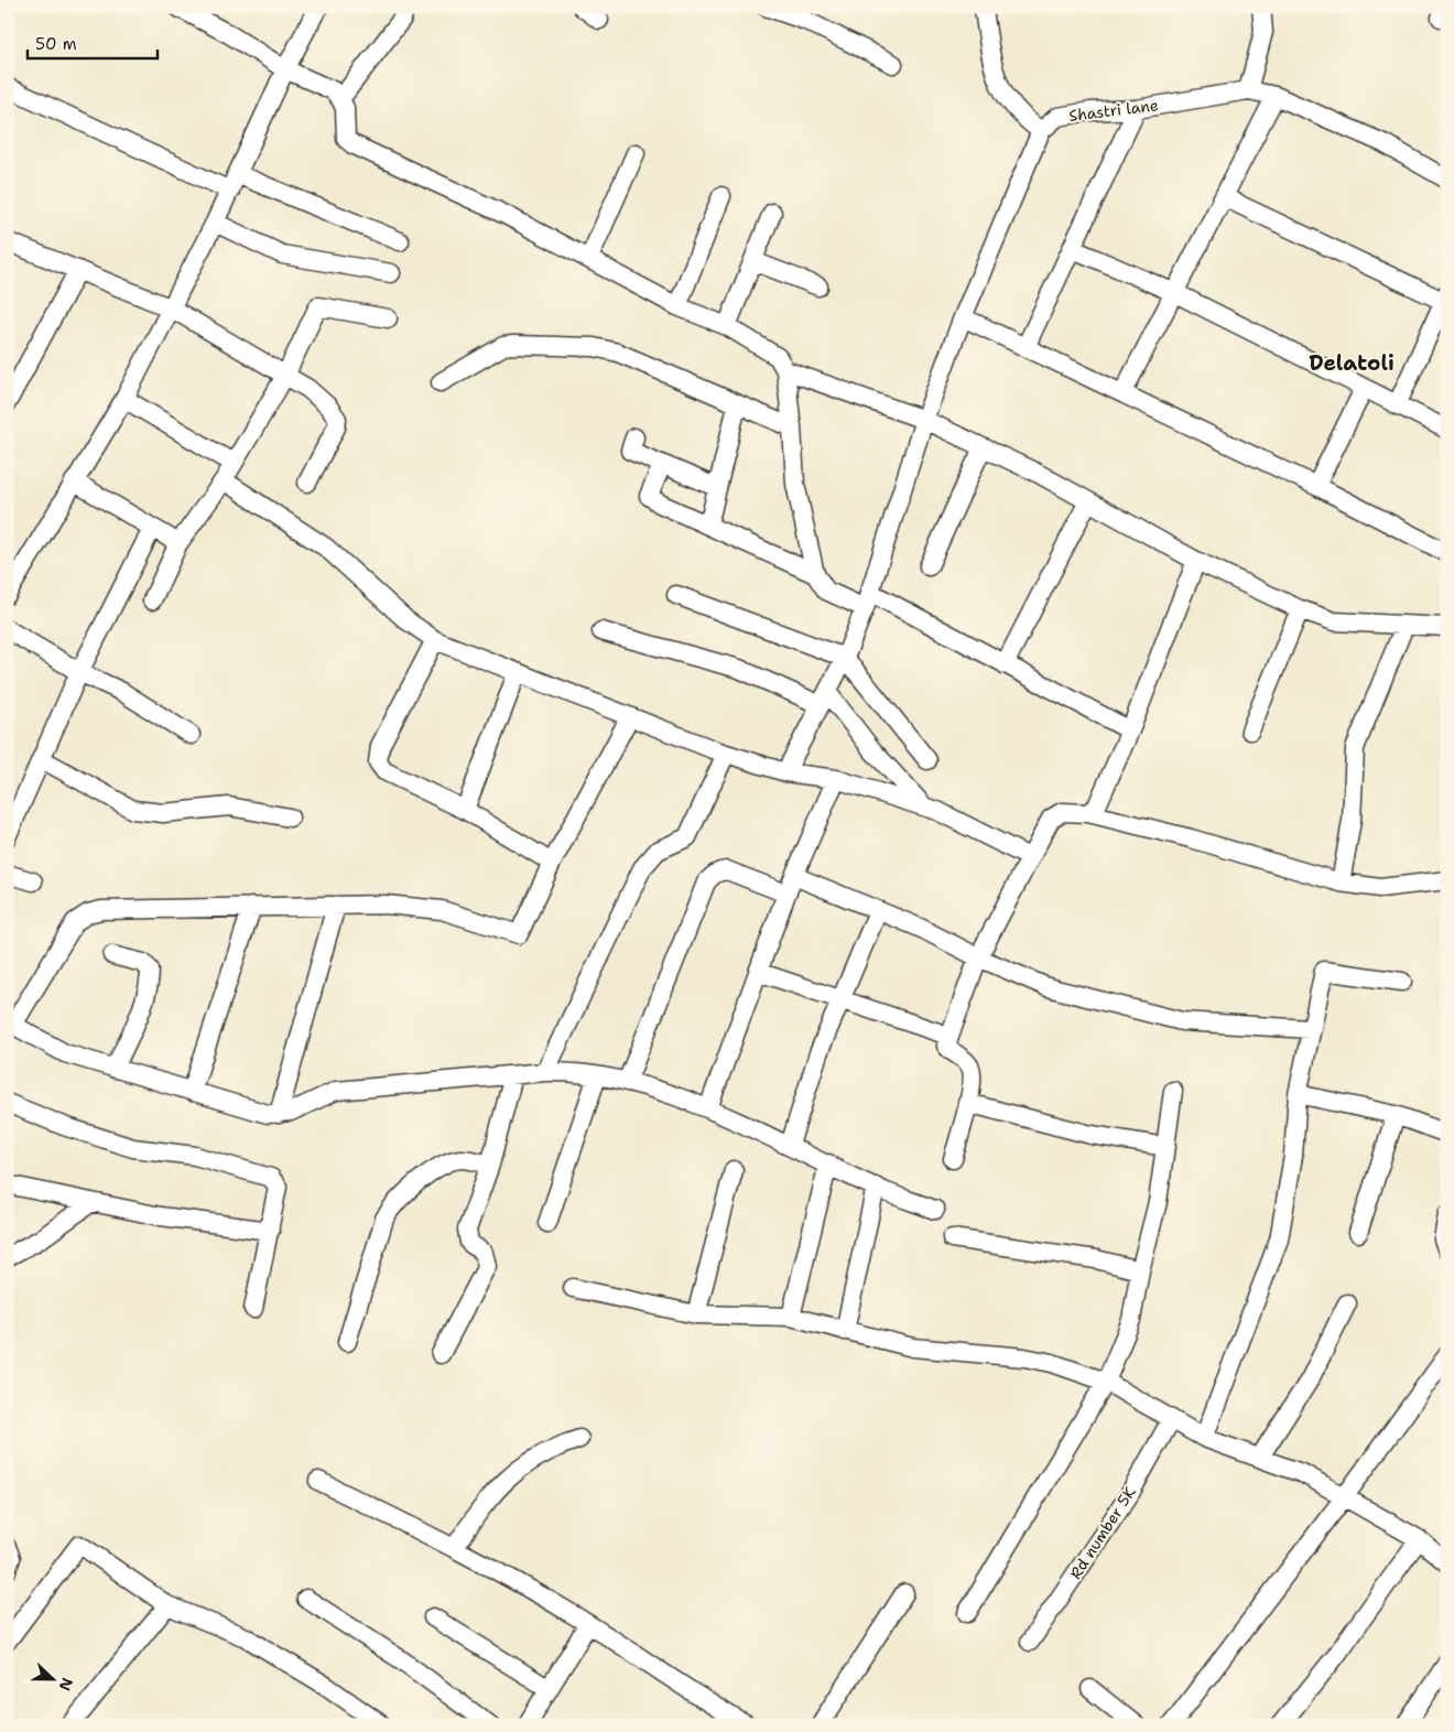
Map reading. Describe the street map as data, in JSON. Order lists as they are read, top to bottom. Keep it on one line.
{"streets":{"street":["Shastri lane","Rd number 5K"]},"districts":["Delatoli"],"scale_bar":"50 m","north":"right"}
